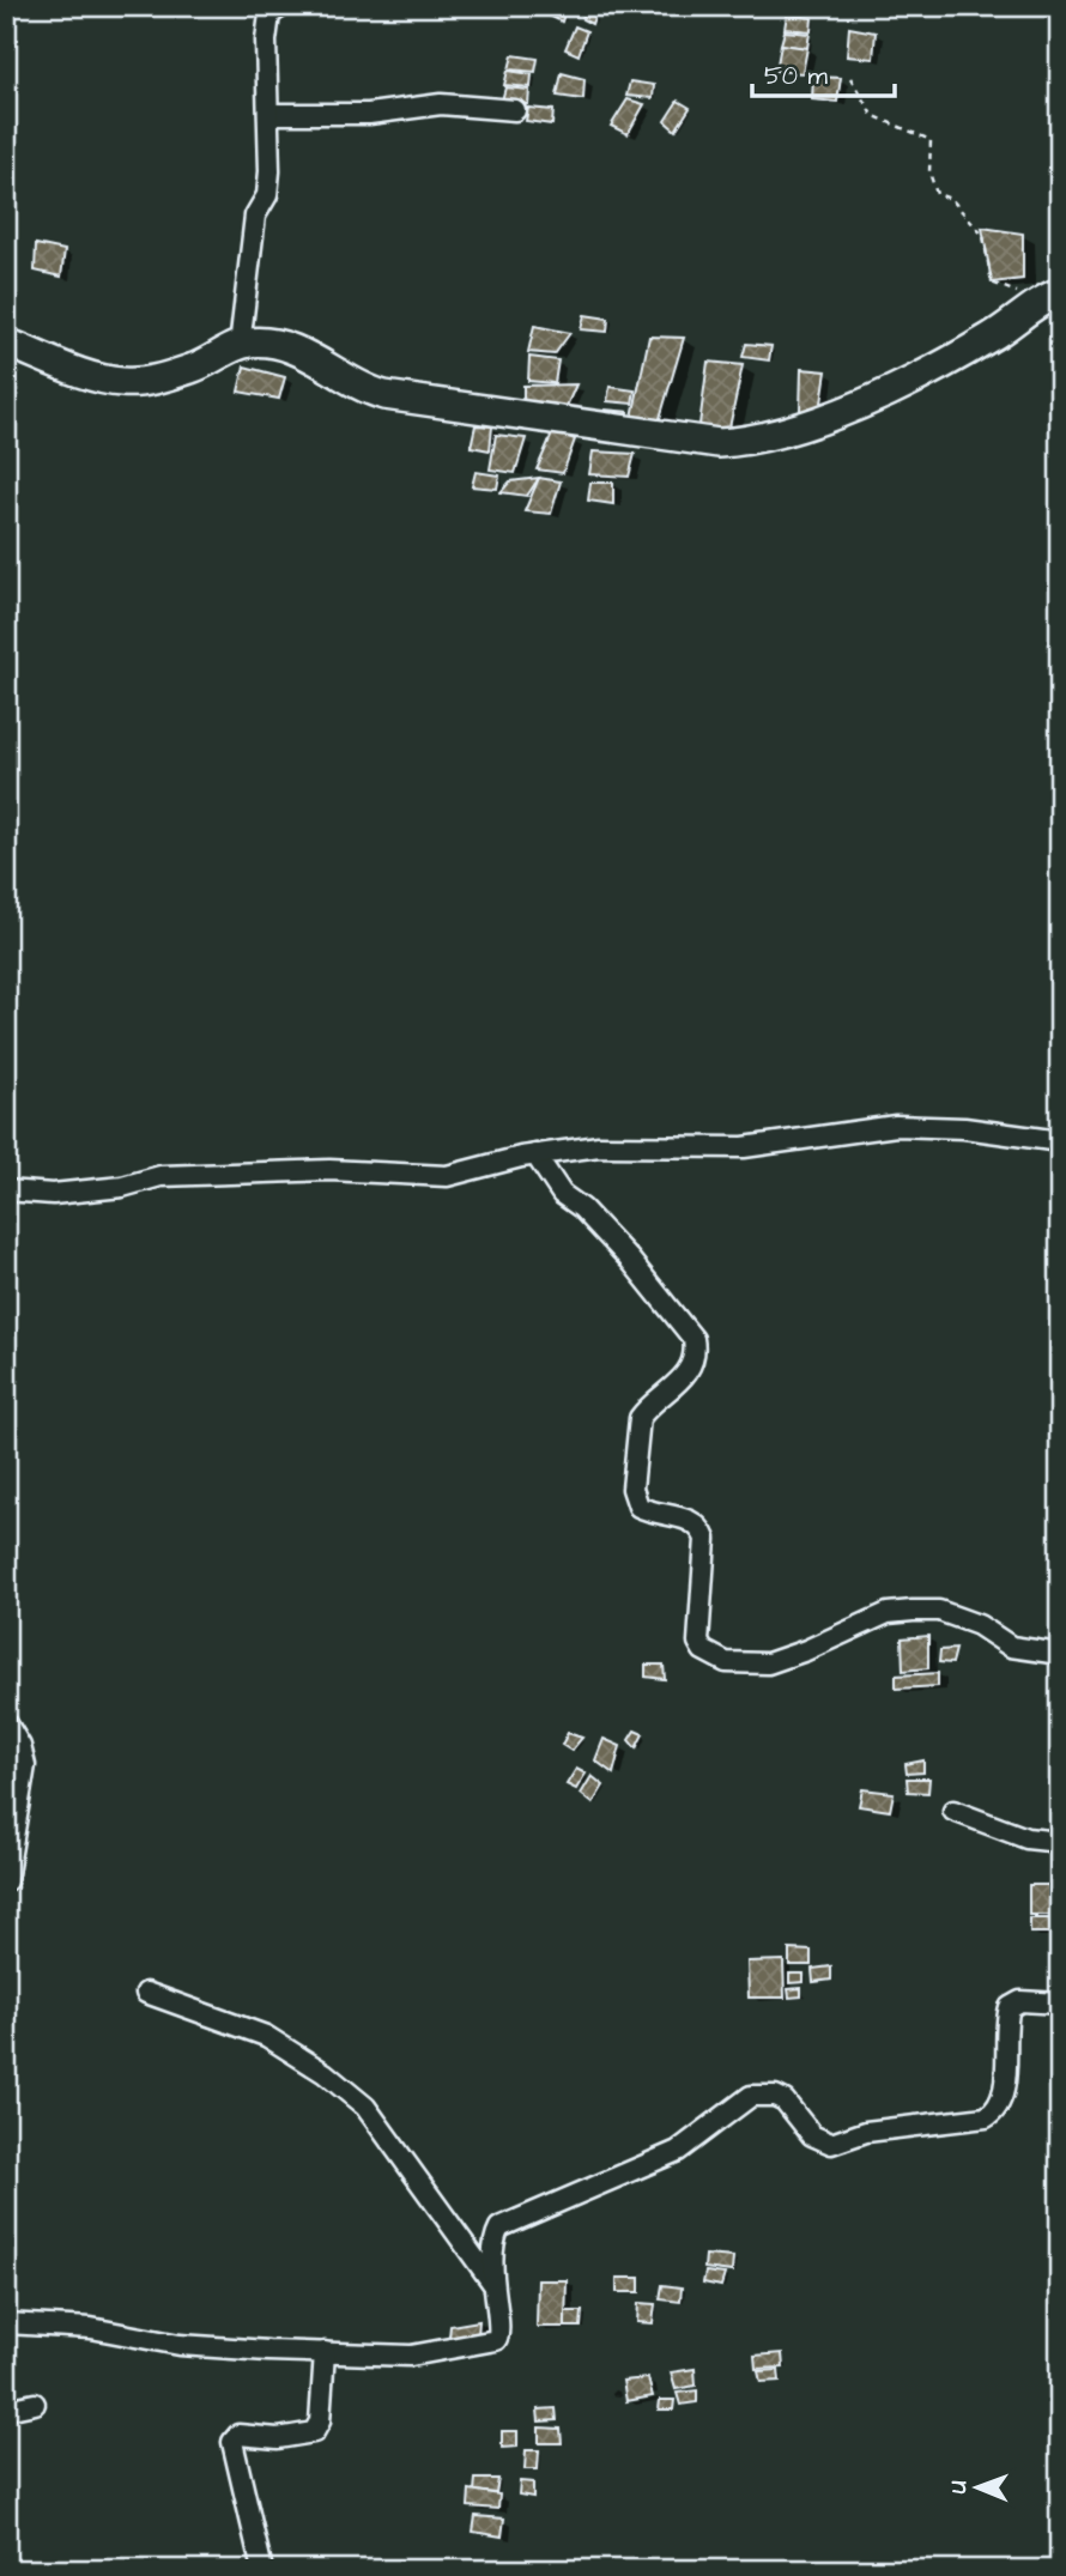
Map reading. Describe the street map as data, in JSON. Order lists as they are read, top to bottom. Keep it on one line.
{"scale_bar":"50 m","north":"left"}
